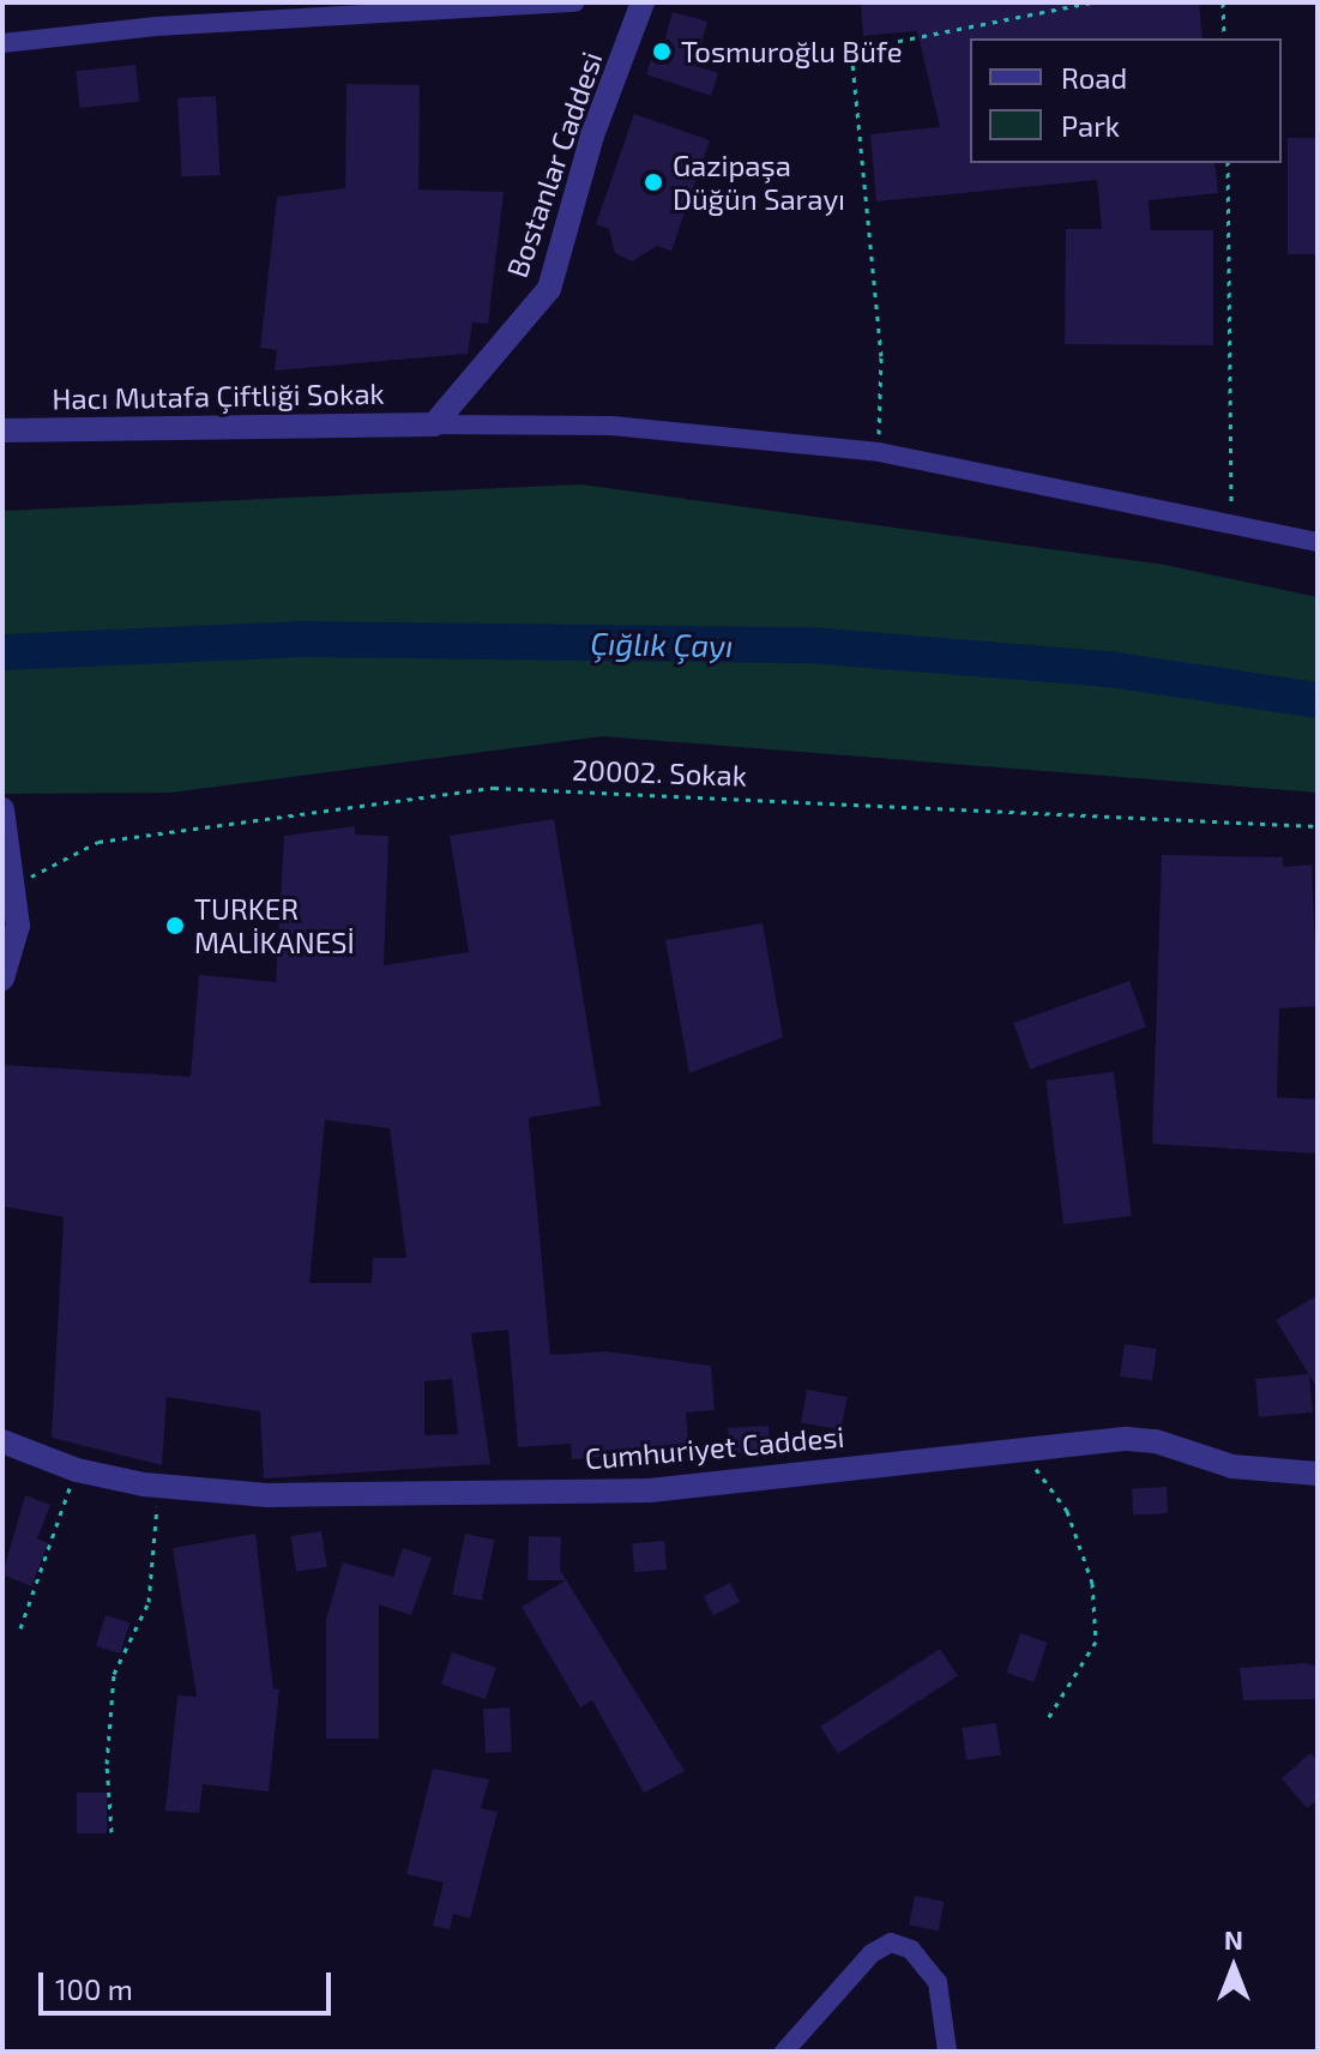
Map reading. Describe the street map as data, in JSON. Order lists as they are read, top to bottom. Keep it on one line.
{"streets":{"street":["Bostanlar Caddesi","Hacı Mutafa Çiftliği Sokak","Cumhuriyet Caddesi"],"path":["20002. Sokak"]},"crossings":[["Bostanlar Caddesi","Hacı Mutafa Çiftliği Sokak"]],"water":["Çığlık Çayı"],"places":["Tosmuroğlu Büfe","Gazipaşa Düğün Sarayı","TURKER MALİKANESİ"],"legend":["Road","Park"],"scale_bar":"100 m","north":"top"}
